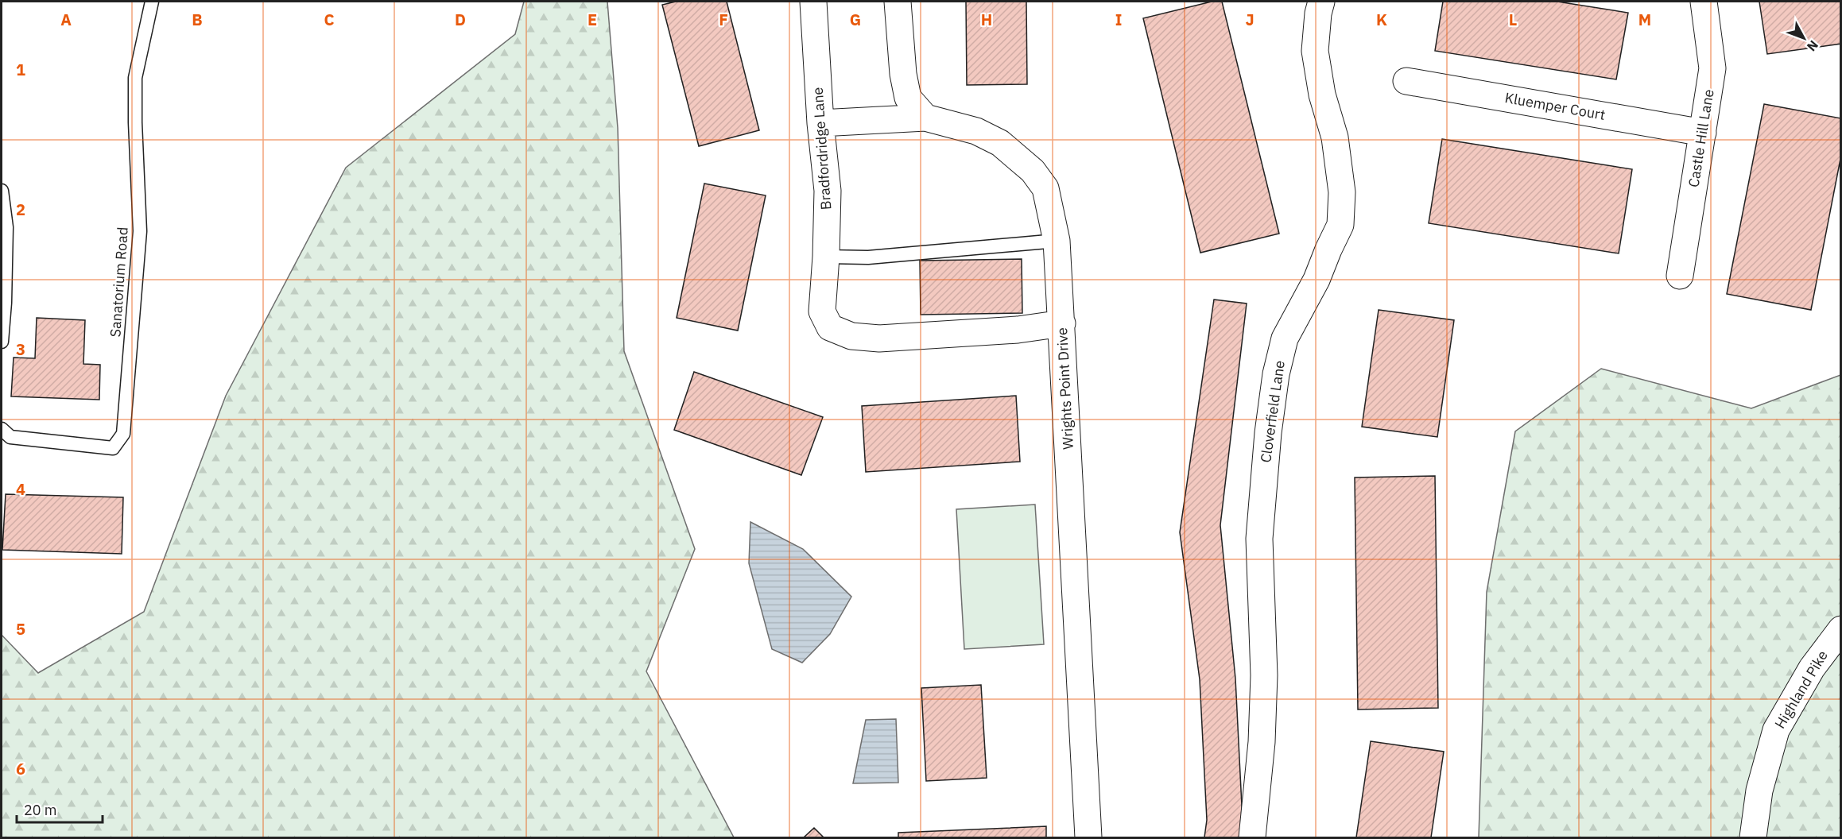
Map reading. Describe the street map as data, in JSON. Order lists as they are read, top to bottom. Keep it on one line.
{"streets":{"street":["Kluemper Court","Castle Hill Lane","Bradfordridge Lane","Wrights Point Drive","Cloverfield Lane","Highland Pike"],"lane":["Sanatorium Road"]},"crossings":[["Kluemper Court","Castle Hill Lane"],["Bradfordridge Lane","Wrights Point Drive"]],"scale_bar":"20 m","north":"bottom right","grid":{"columns":["A","B","C","D","E","F","G","H","I","J","K","L","M"],"rows":["1","2","3","4","5","6"]}}
